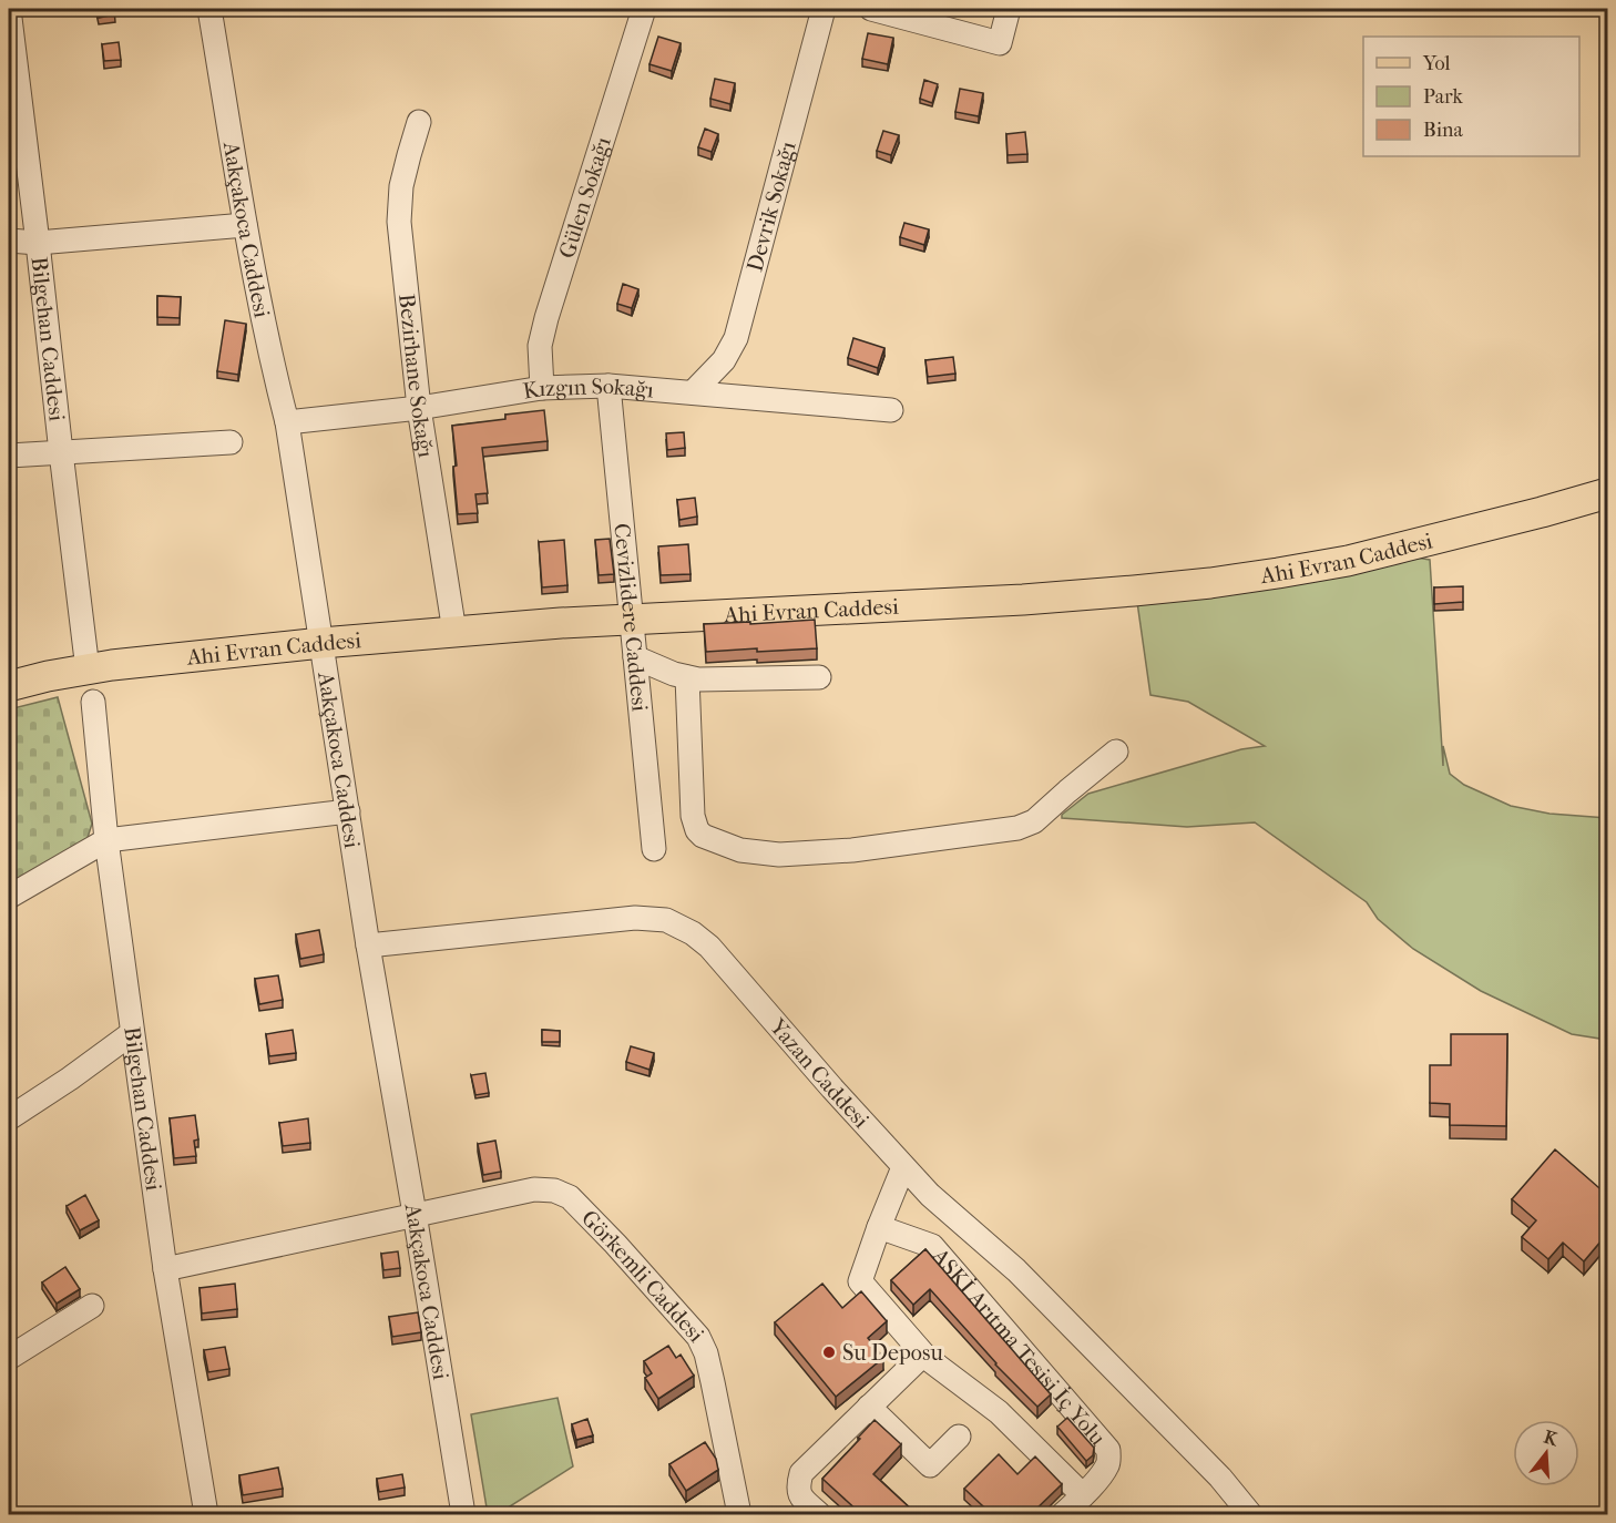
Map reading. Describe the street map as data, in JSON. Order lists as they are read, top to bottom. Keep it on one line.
{"streets":{"main road":["Ahi Evran Caddesi"],"street":["Gülen Sokağı","Devrik Sokağı","Aakçakoca Caddesi","Bilgehan Caddesi","Bezirhane Sokağı","Kızgın Sokağı","Cevizlidere Caddesi","Yazan Caddesi","Görkemli Caddesi","ASKİ Arıtma Tesisi İç Yolu"]},"crossings":[["Gülen Sokağı","Kızgın Sokağı"],["Devrik Sokağı","Kızgın Sokağı"],["Aakçakoca Caddesi","Kızgın Sokağı"],["Aakçakoca Caddesi","Ahi Evran Caddesi"],["Aakçakoca Caddesi","Yazan Caddesi"],["Aakçakoca Caddesi","Görkemli Caddesi"],["Bilgehan Caddesi","Ahi Evran Caddesi"],["Bilgehan Caddesi","Görkemli Caddesi"],["Bezirhane Sokağı","Kızgın Sokağı"],["Bezirhane Sokağı","Ahi Evran Caddesi"],["Kızgın Sokağı","Cevizlidere Caddesi"],["Ahi Evran Caddesi","Cevizlidere Caddesi"]],"places":["Su Deposu"],"legend":["Yol","Park","Bina"],"north":"top"}
